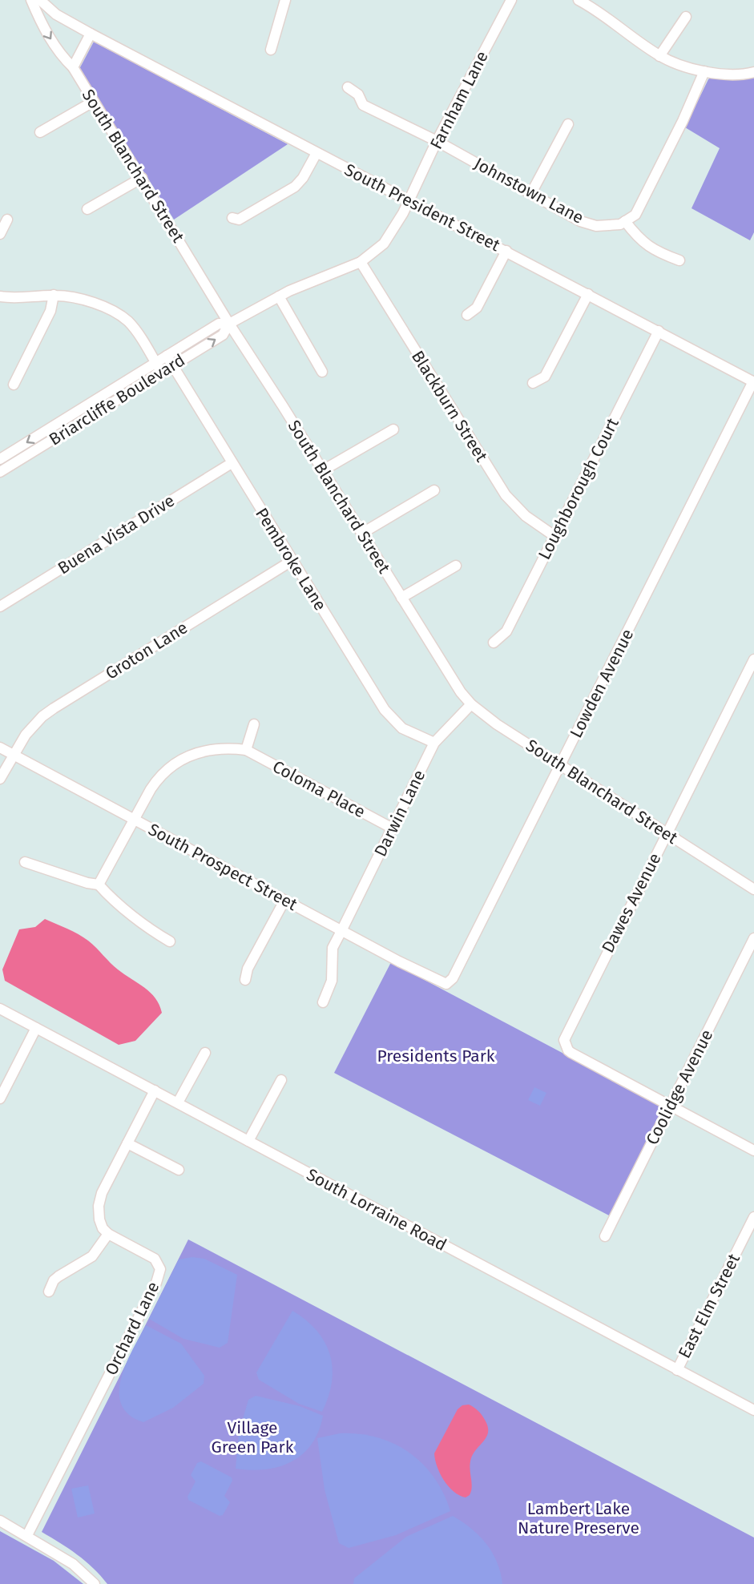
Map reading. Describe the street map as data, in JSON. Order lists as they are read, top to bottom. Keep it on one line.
{"streets":{"street":["Farnham Lane","South Blanchard Street","Johnstown Lane","South President Street","Briarcliffe Boulevard","Blackburn Street","Loughborough Court","Buena Vista Drive","Pembroke Lane","Groton Lane","Lowden Avenue","Coloma Place","Darwin Lane","South Prospect Street","Dawes Avenue","Coolidge Avenue","South Lorraine Road","East Elm Street","Orchard Lane"]},"crossings":[["Farnham Lane","Johnstown Lane"],["Farnham Lane","South President Street"],["Farnham Lane","Briarcliffe Boulevard"],["South Blanchard Street","Briarcliffe Boulevard"],["South Blanchard Street","Lowden Avenue"],["South Blanchard Street","Darwin Lane"],["South Blanchard Street","Dawes Avenue"],["South President Street","Briarcliffe Boulevard"],["South President Street","Loughborough Court"],["South President Street","Lowden Avenue"],["Briarcliffe Boulevard","Blackburn Street"],["Briarcliffe Boulevard","Pembroke Lane"],["Blackburn Street","Loughborough Court"],["Buena Vista Drive","Pembroke Lane"],["Pembroke Lane","Groton Lane"],["Pembroke Lane","Darwin Lane"],["Groton Lane","South Prospect Street"],["Lowden Avenue","South Prospect Street"],["Coloma Place","Darwin Lane"],["Coloma Place","South Prospect Street"],["Darwin Lane","South Prospect Street"],["Dawes Avenue","Coolidge Avenue"],["South Lorraine Road","East Elm Street"]],"parks":["Presidents Park","Village Green Park","Lambert Lake Nature Preserve"]}
